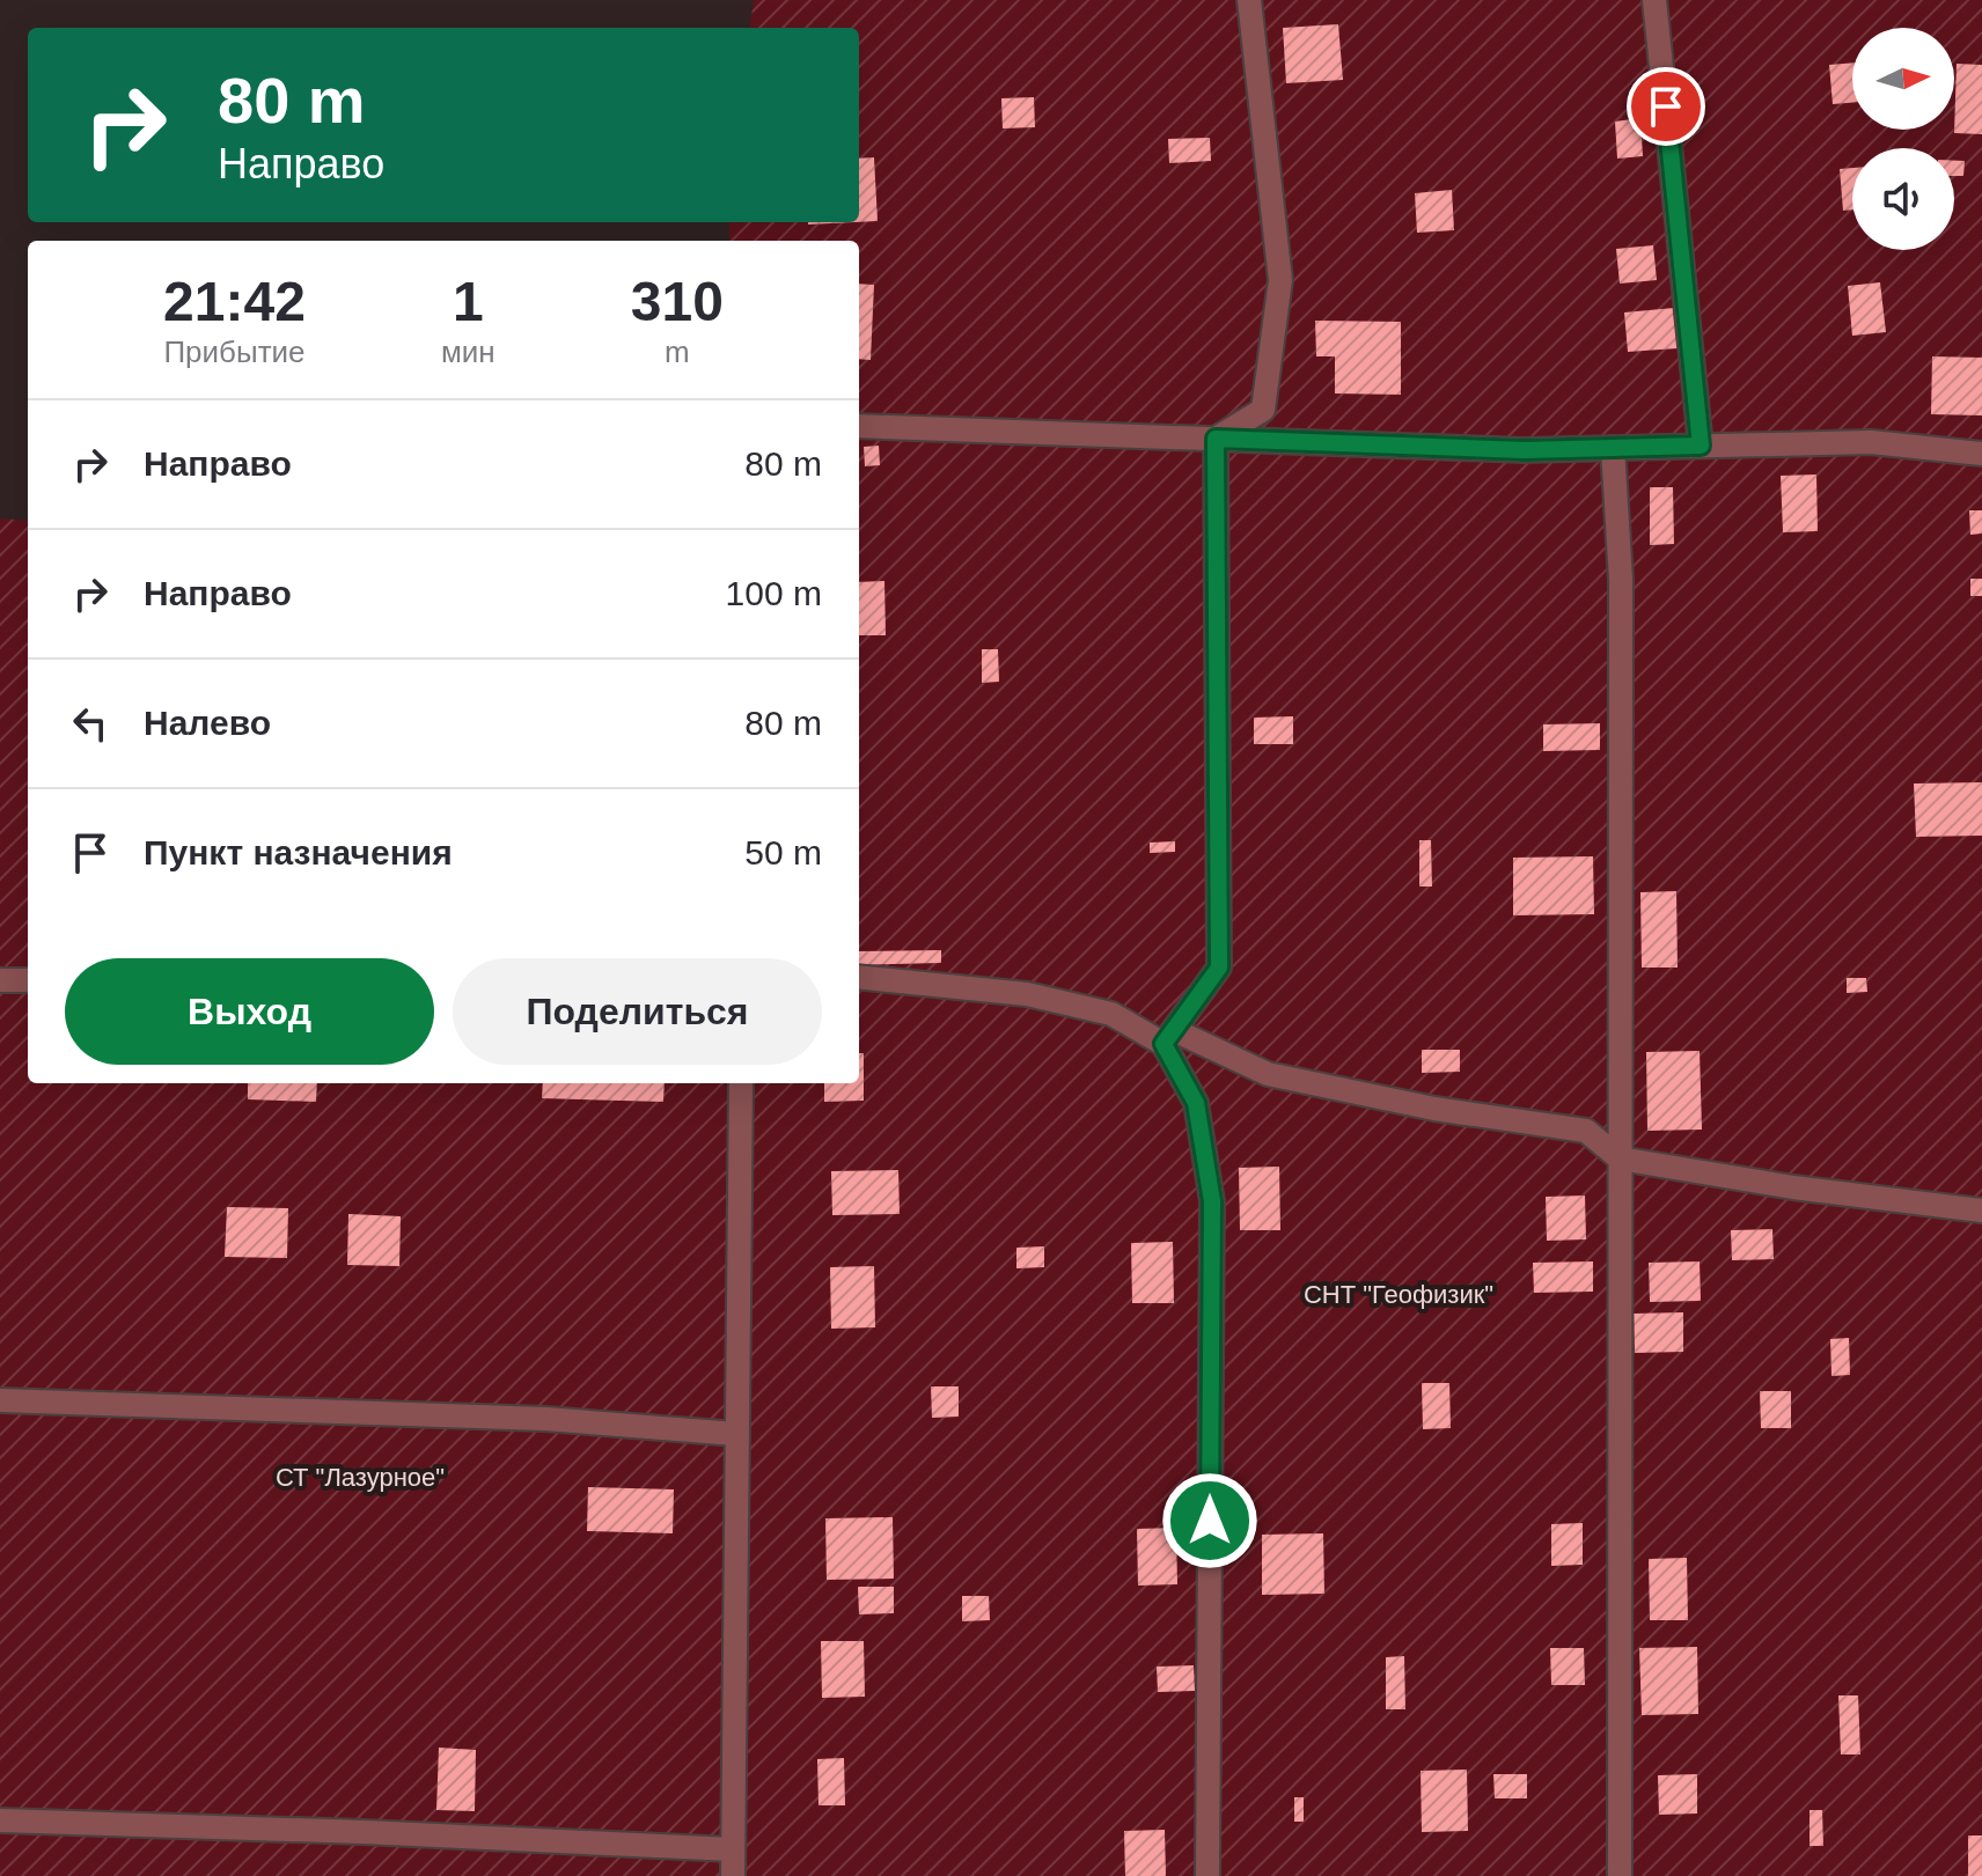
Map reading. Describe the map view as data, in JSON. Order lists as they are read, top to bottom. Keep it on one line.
{"parks":["СНТ \"Геофизик\"","СТ \"Лазурное\""],"north":"right","page":{"turn":["80 m","Направо"],"eta":["21:42","Прибытие","1","мин","310","m"],"list":[{"name":"Направо","value":"80 m"},{"name":"Направо","value":"100 m"},{"name":"Налево","value":"80 m"},{"name":"Пункт назначения","value":"50 m"}],"buttons":["Выход","Поделиться"]}}
